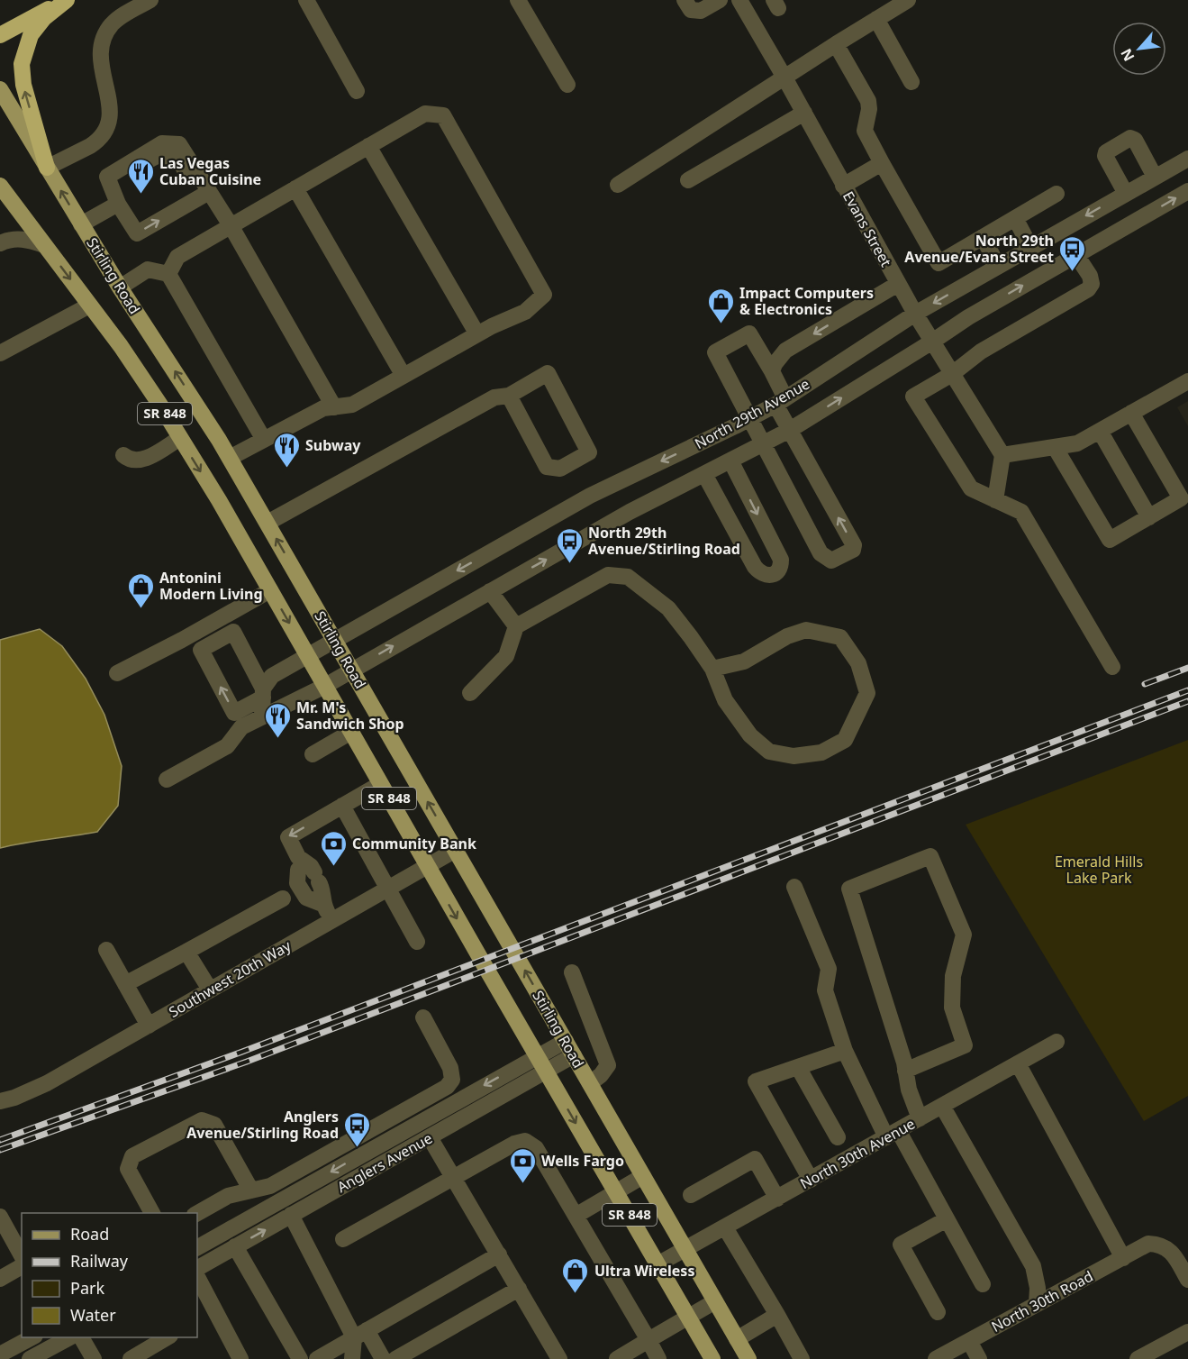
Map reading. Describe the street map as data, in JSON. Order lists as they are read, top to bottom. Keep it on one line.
{"streets":{"main road":["Stirling Road","SR 848"],"street":["Evans Street","North 29th Avenue","Southwest 20th Way","North 30th Avenue","Anglers Avenue","North 30th Road"]},"crossings":[["Evans Street","North 29th Avenue"],["Stirling Road","North 29th Avenue"],["Stirling Road","Southwest 20th Way"],["Stirling Road","North 30th Avenue"],["Stirling Road","Anglers Avenue"],["SR 848","North 29th Avenue"],["SR 848","Southwest 20th Way"],["SR 848","North 30th Avenue"],["SR 848","Anglers Avenue"]],"parks":["Emerald Hills Lake Park"],"places":{"restaurant":["Las Vegas Cuban Cuisine","Subway","Mr. M's Sandwich Shop"],"bus stop":["North 29th Avenue/Evans Street","North 29th Avenue/Stirling Road","Anglers Avenue/Stirling Road"],"shop":["Impact Computers & Electronics","Antonini Modern Living","Ultra Wireless"],"bank":["Community Bank","Wells Fargo"]},"legend":["Road","Railway","Park","Water"],"north":"bottom left"}
